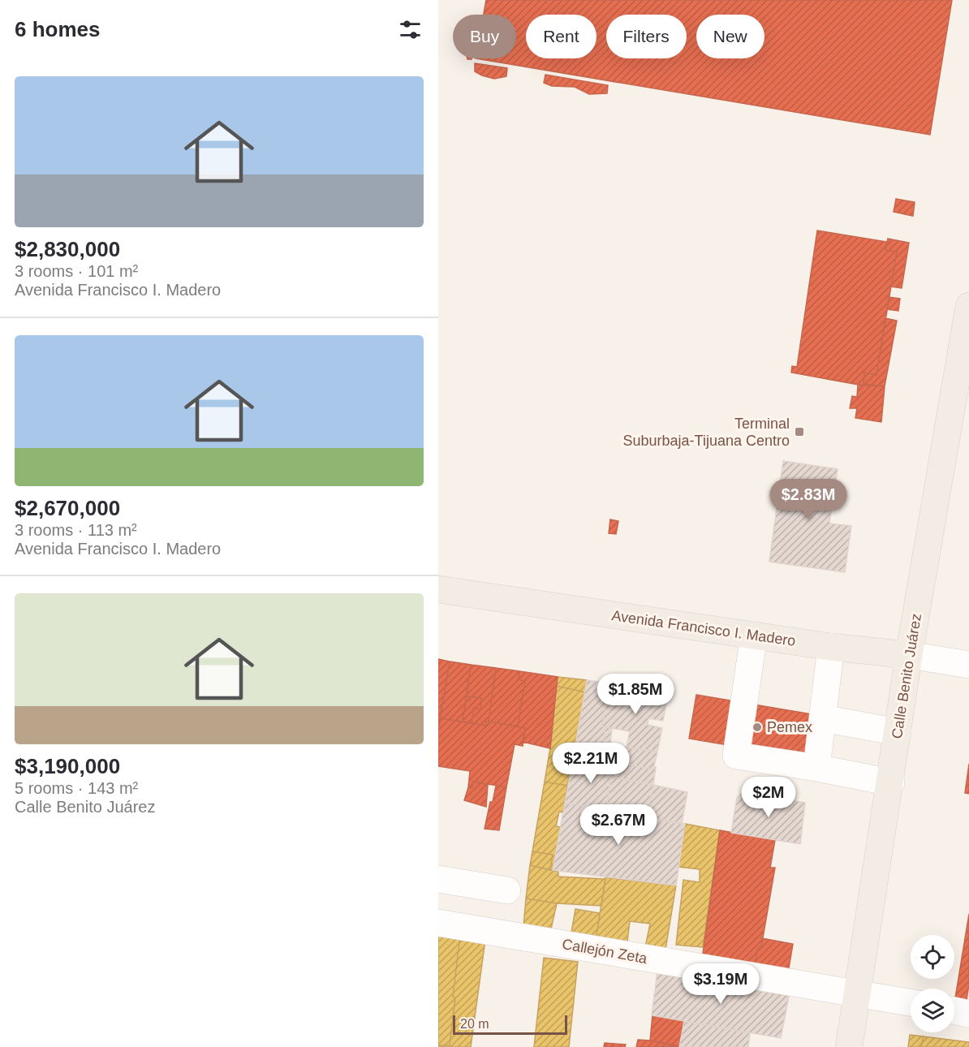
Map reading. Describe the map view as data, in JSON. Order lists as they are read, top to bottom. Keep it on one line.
{"streets":{"main road":["Avenida Francisco I. Madero","Calle Benito Juárez"],"street":["Callejón Zeta"]},"crossings":[["Avenida Francisco I. Madero","Calle Benito Juárez"],["Calle Benito Juárez","Callejón Zeta"]],"places":{"transit":["Terminal Suburbaja-Tijuana Centro"],"other":["Pemex"]},"scale_bar":"20 m","page":{"heading":"6 homes","chip":["Buy","Rent","Filters","New"],"list":[{"name":"$2,830,000","note":"3 rooms · 101 m² · Avenida Francisco I. Madero"},{"name":"$2,670,000","note":"3 rooms · 113 m² · Avenida Francisco I. Madero"},{"name":"$3,190,000","note":"5 rooms · 143 m² · Calle Benito Juárez"}],"price":["$2.83M","$1.85M","$2.21M","$2M","$2.67M","$3.19M"],"scale":"20 m"}}
